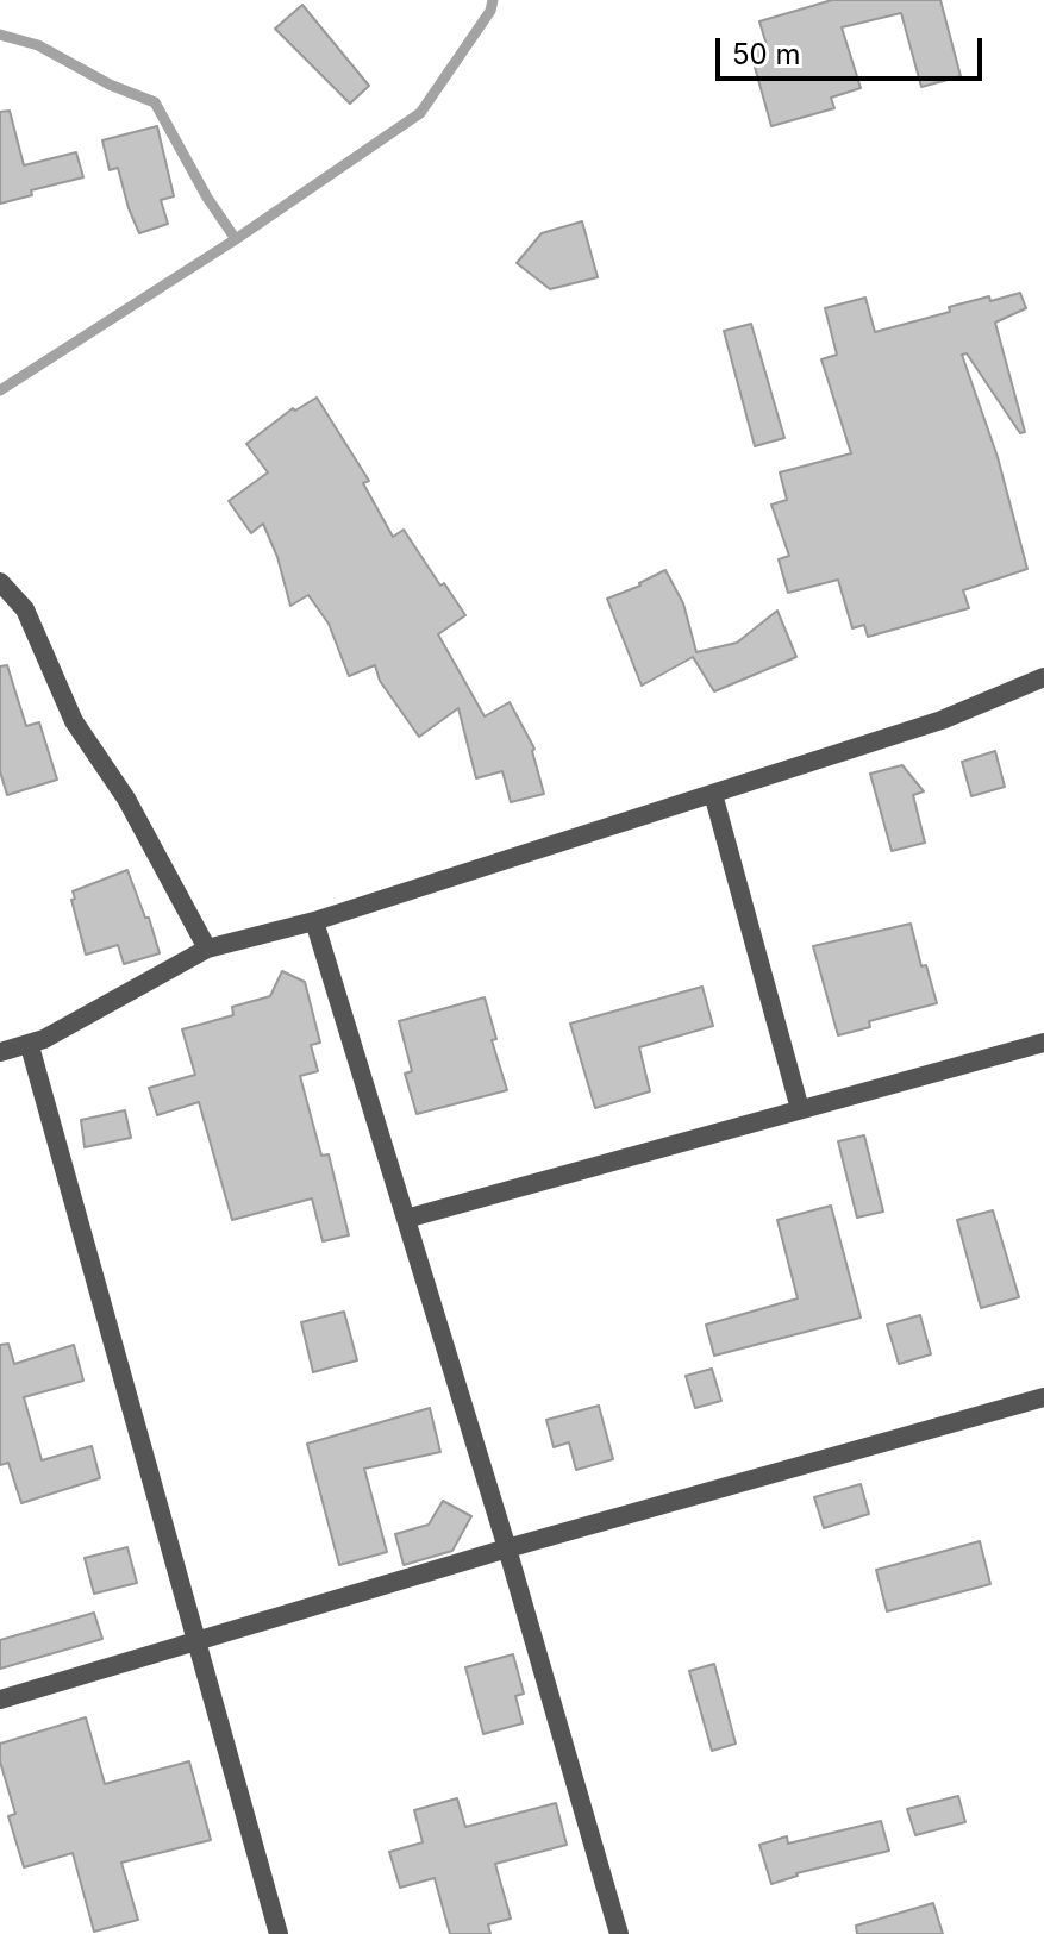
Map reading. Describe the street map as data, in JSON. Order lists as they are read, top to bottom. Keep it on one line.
{"scale_bar":"50 m"}
